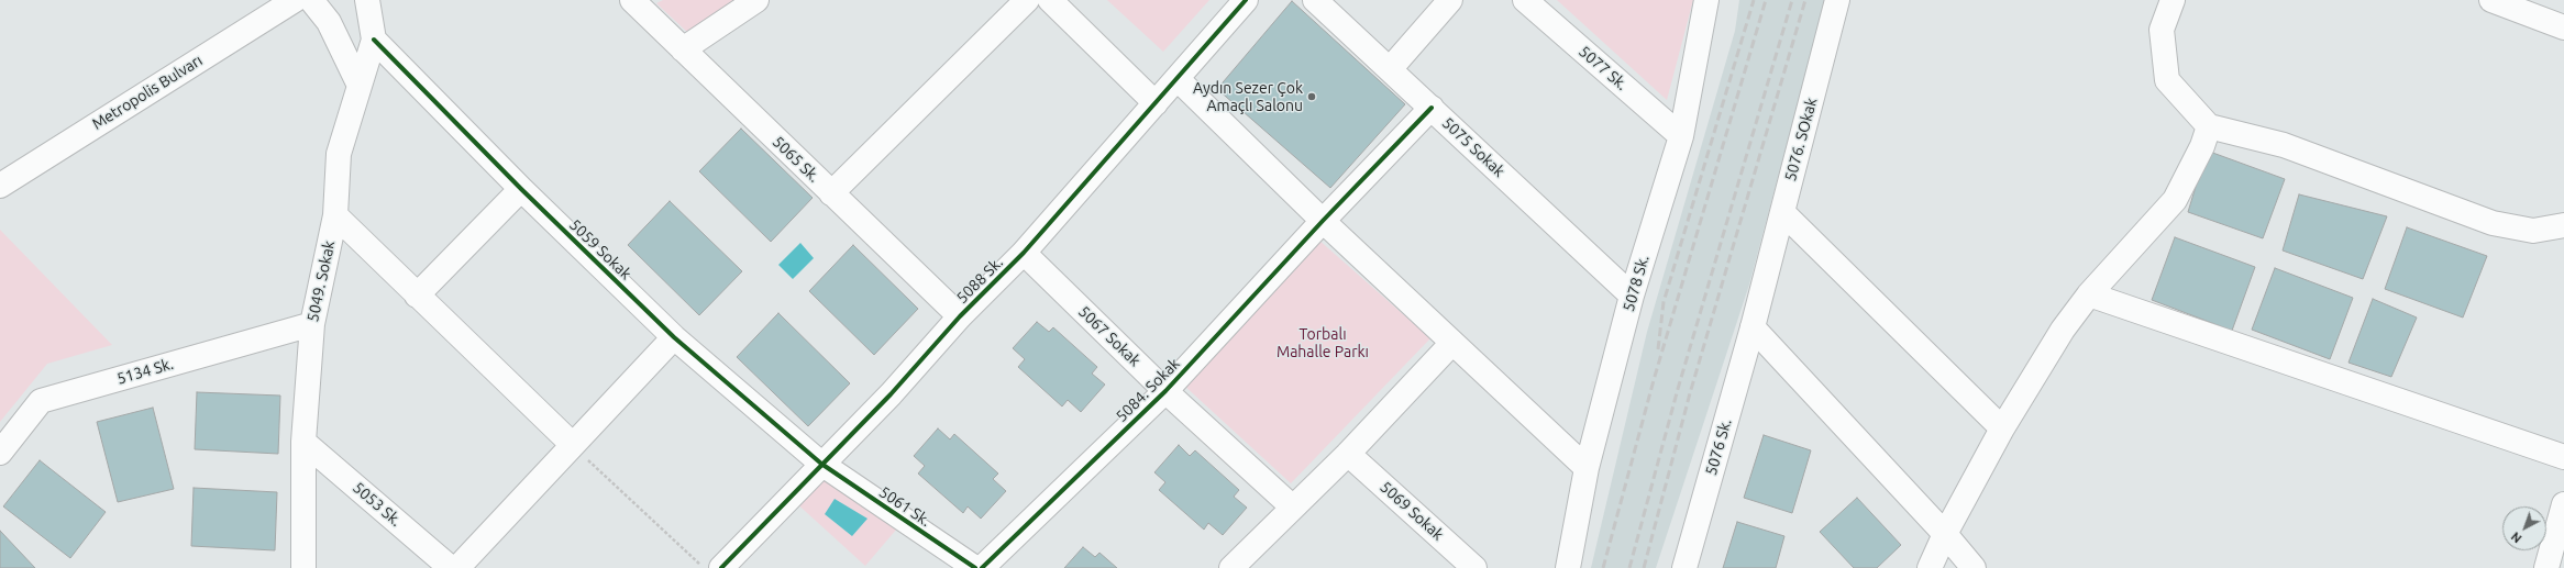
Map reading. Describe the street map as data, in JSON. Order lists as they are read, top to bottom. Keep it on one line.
{"streets":{"street":["5077 Sk.","Metropolis Bulvarı","5076. SOkak","5075 Sokak","5065 Sk.","5059 Sokak","5088 Sk.","5049. Sokak","5078 Sk.","5067 Sokak","5134 Sk.","5084. Sokak","5076 Sk.","5053 Sk.","5061 Sk.","5069 Sokak"]},"crossings":[["5077 Sk.","5078 Sk."],["5076. SOkak","5076 Sk."],["5075 Sokak","5078 Sk."],["5075 Sokak","5084. Sokak"],["5065 Sk.","5088 Sk."],["5059 Sokak","5088 Sk."],["5059 Sokak","5049. Sokak"],["5059 Sokak","5061 Sk."],["5088 Sk.","5067 Sokak"],["5088 Sk.","5061 Sk."],["5049. Sokak","5134 Sk."],["5049. Sokak","5053 Sk."],["5067 Sokak","5084. Sokak"]],"parks":["Torbalı Mahalle Parkı"],"places":["Aydın Sezer Çok Amaçlı Salonu"],"north":"bottom left"}
